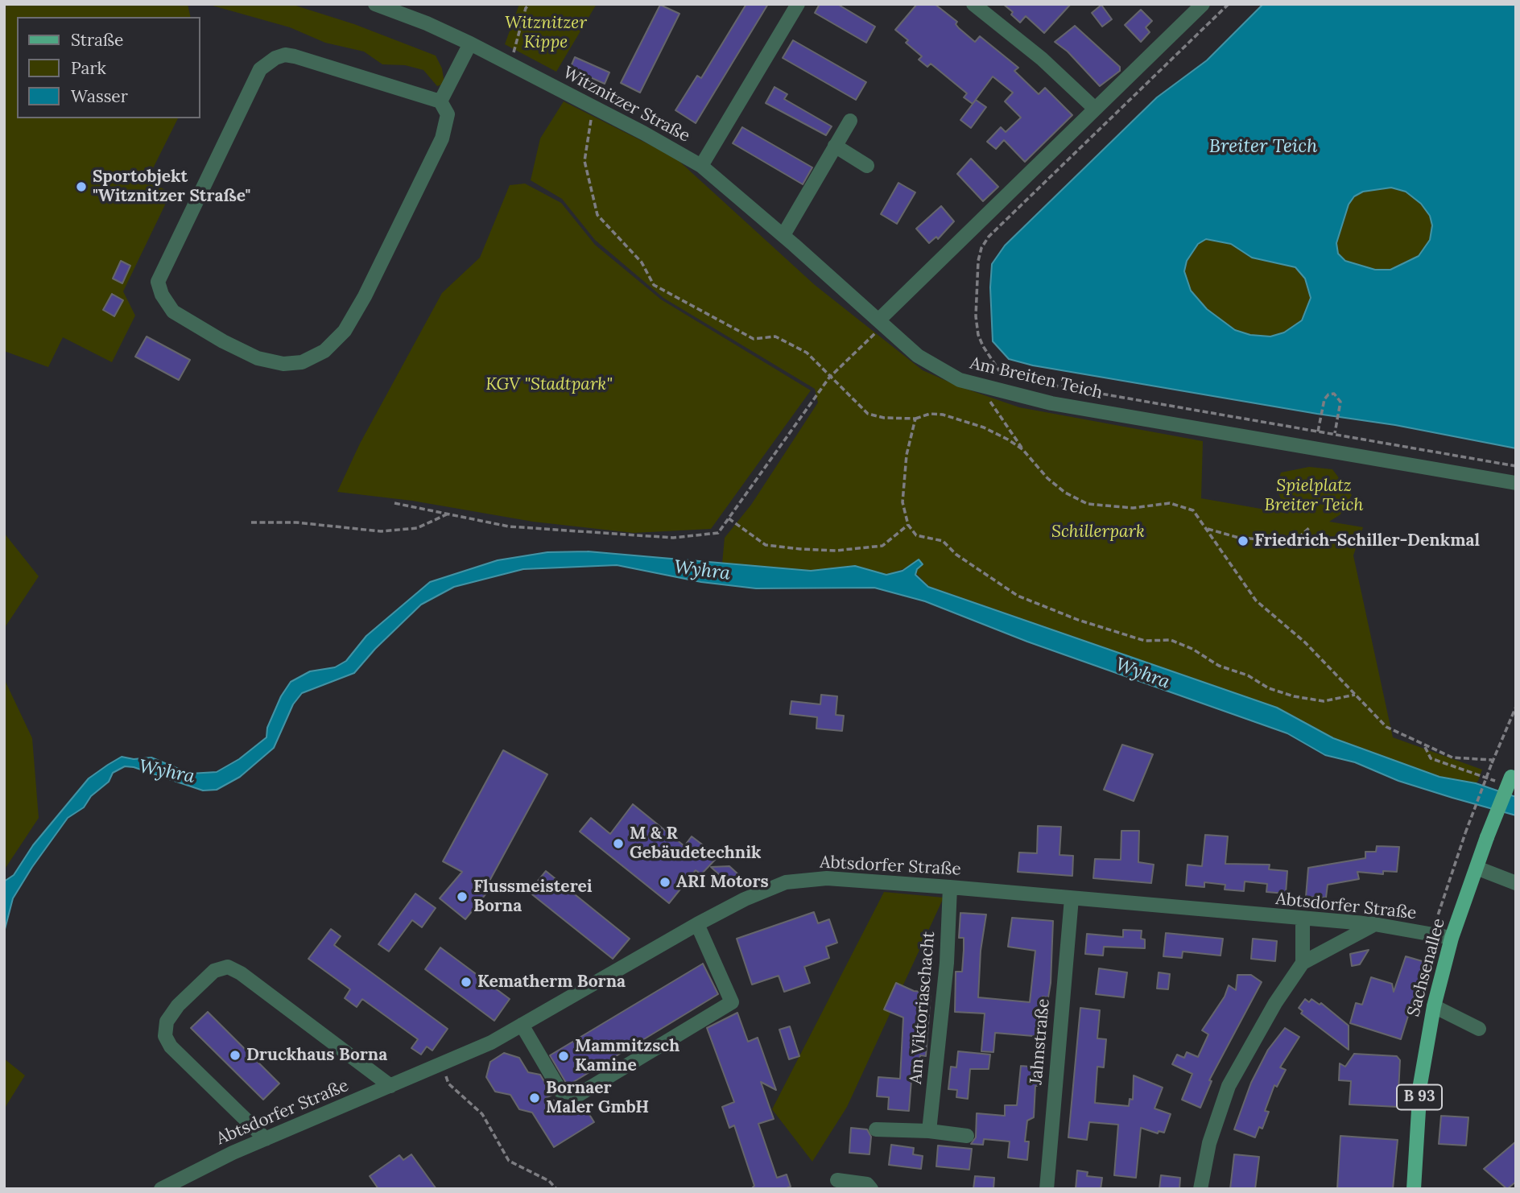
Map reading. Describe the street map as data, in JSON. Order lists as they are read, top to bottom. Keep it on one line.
{"streets":{"main road":["Sachsenallee","B 93"],"street":["Witznitzer Straße","Am Breiten Teich","Abtsdorfer Straße","Am Viktoriaschacht","Jahnstraße"]},"crossings":[["Witznitzer Straße","Am Breiten Teich"],["Abtsdorfer Straße","Sachsenallee"],["Abtsdorfer Straße","Am Viktoriaschacht"],["Abtsdorfer Straße","Jahnstraße"]],"water":["Breiter Teich","Wyhra"],"parks":["Witznitzer Kippe","KGV \"Stadtpark\"","Spielplatz Breiter Teich","Schillerpark"],"places":["Sportobjekt \"Witznitzer Straße\"","Friedrich-Schiller-Denkmal","M & R Gebäudetechnik","ARI Motors","Flussmeisterei Borna","Kematherm Borna","Druckhaus Borna","Mammitzsch Kamine","Bornaer Maler GmbH"],"legend":["Straße","Park","Wasser"]}
